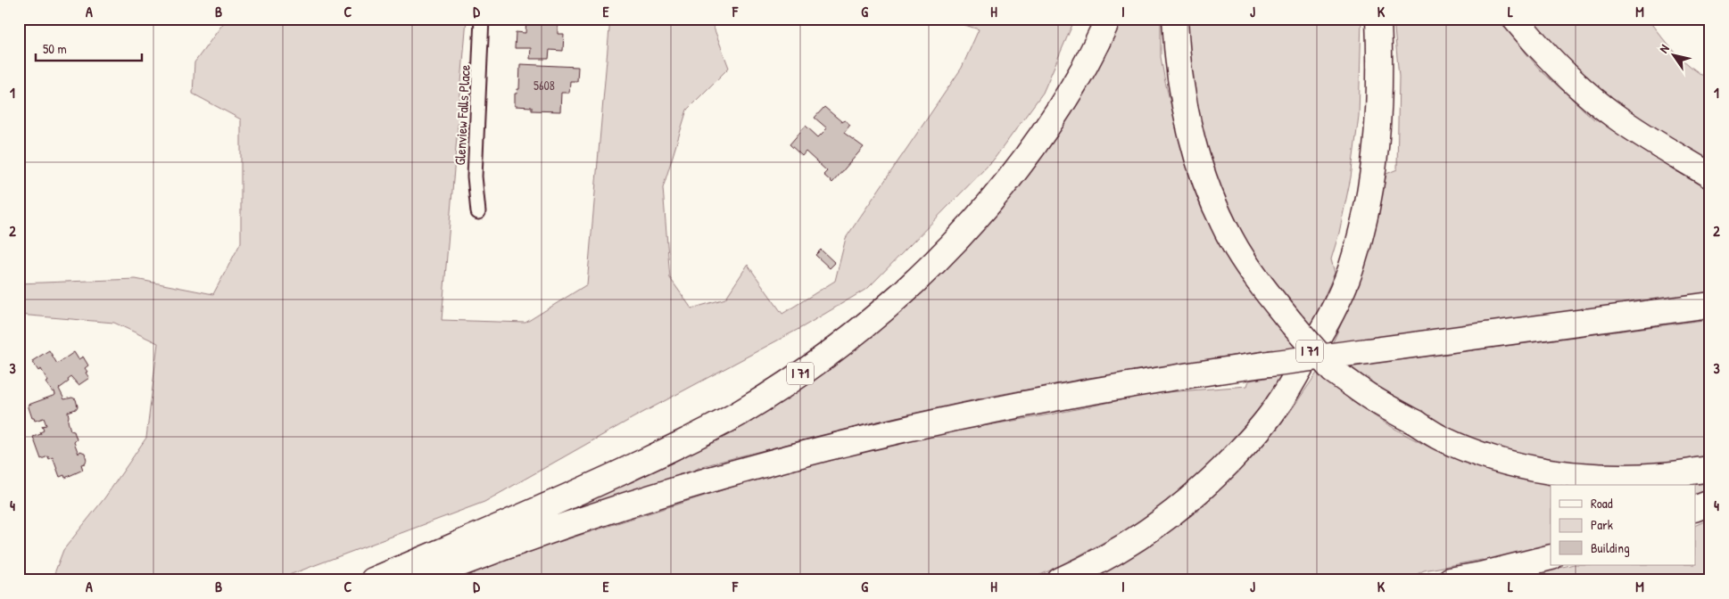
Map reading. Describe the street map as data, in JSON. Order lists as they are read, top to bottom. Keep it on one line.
{"streets":{"highway":["I 71"],"street":["Glenview Falls Place"]},"house_numbers":["5608"],"legend":["Road","Park","Building"],"scale_bar":"50 m","north":"top left","grid":{"columns":["A","B","C","D","E","F","G","H","I","J","K","L","M"],"rows":["1","2","3","4"]}}
